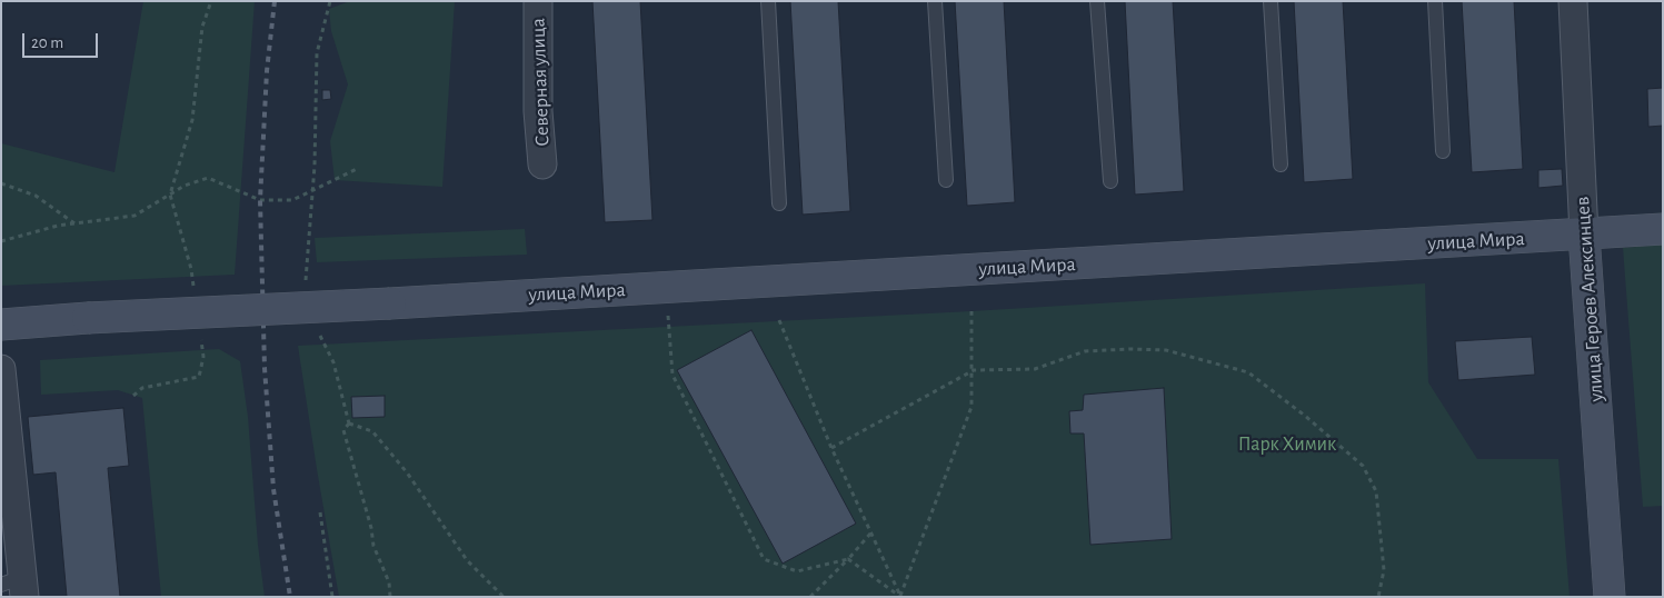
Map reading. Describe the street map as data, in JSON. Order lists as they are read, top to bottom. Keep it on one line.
{"streets":{"street":["Северная улица","улица Мира","улица Героев Алексинцев"]},"crossings":[["улица Мира","улица Героев Алексинцев"]],"parks":["Парк Химик"],"scale_bar":"20 m"}
